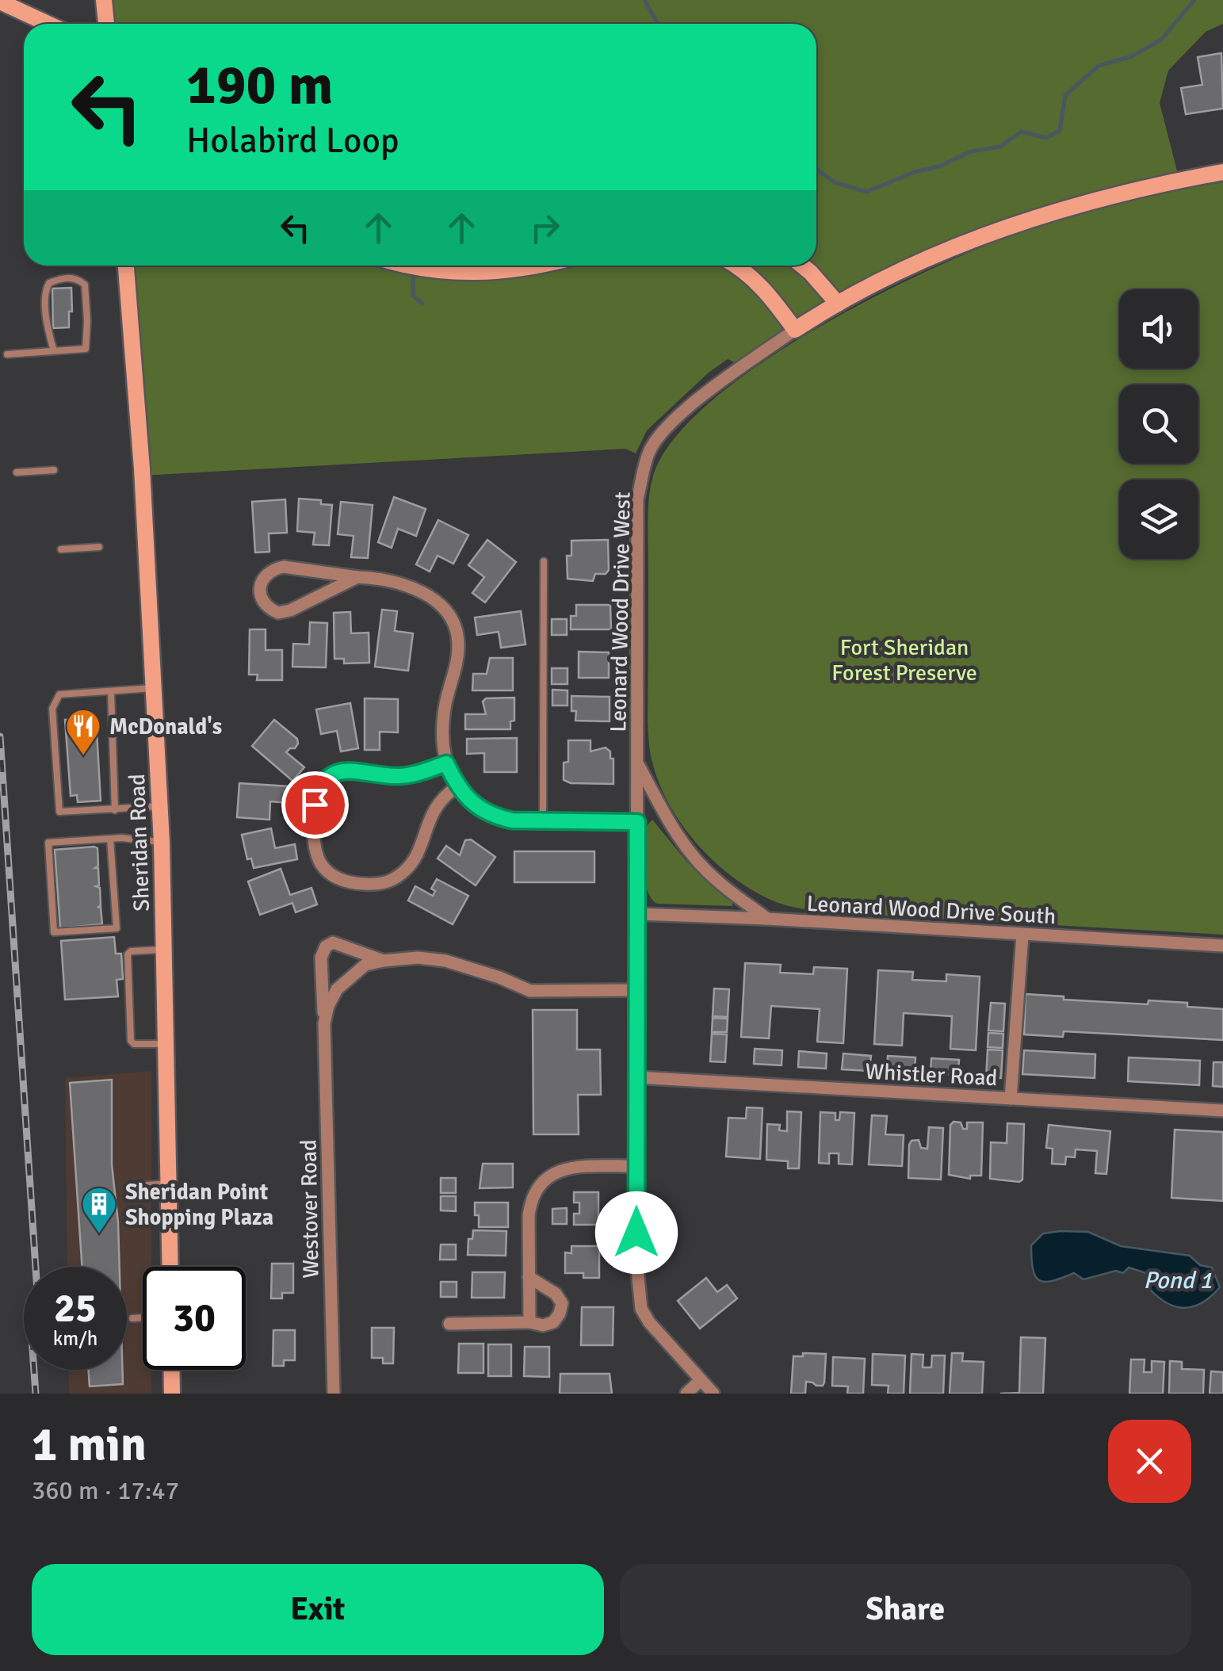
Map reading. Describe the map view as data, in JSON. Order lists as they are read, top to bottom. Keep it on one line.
{"streets":{"main road":["Sheridan Road"],"street":["Leonard Wood Drive West","Leonard Wood Drive South","Whistler Road","Westover Road"]},"crossings":[["Leonard Wood Drive West","Leonard Wood Drive South"],["Leonard Wood Drive West","Whistler Road"],["Leonard Wood Drive West","Westover Road"]],"water":["Pond 1"],"parks":["Fort Sheridan Forest Preserve"],"places":{"restaurant":["McDonald's"],"building":["Sheridan Point Shopping Plaza"]},"page":{"turn":["190 m","Holabird Loop"],"speed":"25 km/h","limit":"30","heading":["1 min","360 m · 17:47"],"buttons":["Exit","Share"]}}
